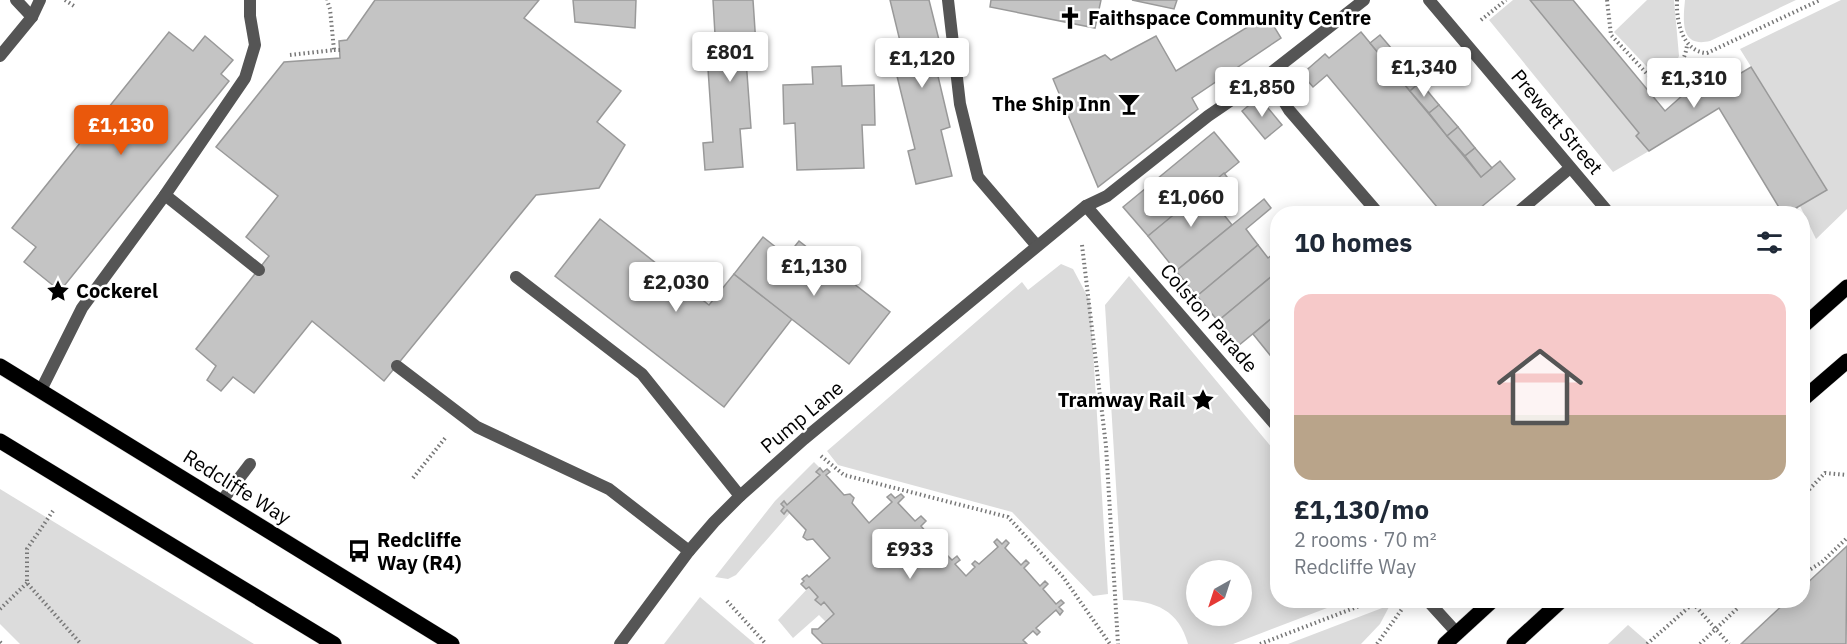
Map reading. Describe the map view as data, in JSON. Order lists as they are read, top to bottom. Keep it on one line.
{"streets":{"main road":["Redcliffe Way"],"street":["Prewett Street","Colston Parade","Pump Lane"]},"crossings":[["Colston Parade","Pump Lane"]],"places":{"church":["Faithspace Community Centre"],"bar":["The Ship Inn"],"place":["Cockerel","Tramway Rail"],"bus stop":["Redcliffe Way (R4)"]},"north":"bottom left","page":{"price":["£801","£1,120","£1,340","£1,310","£1,850","£1,130","£1,060","£1,130","£2,030","£933"],"heading":"10 homes","list":[{"name":"£1,130/mo","note":"2 rooms · 70 m² · Redcliffe Way"}]}}
